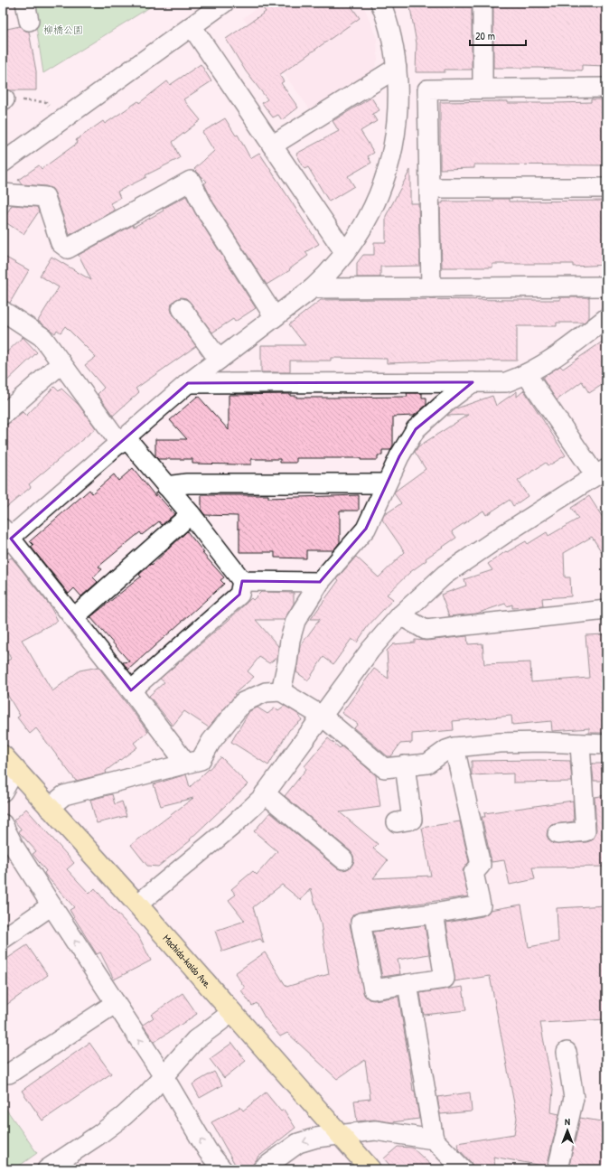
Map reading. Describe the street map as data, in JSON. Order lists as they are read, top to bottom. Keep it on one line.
{"streets":{"main road":["Machida-kaido Ave."]},"parks":["柳橋公園"],"scale_bar":"20 m","north":"top"}
